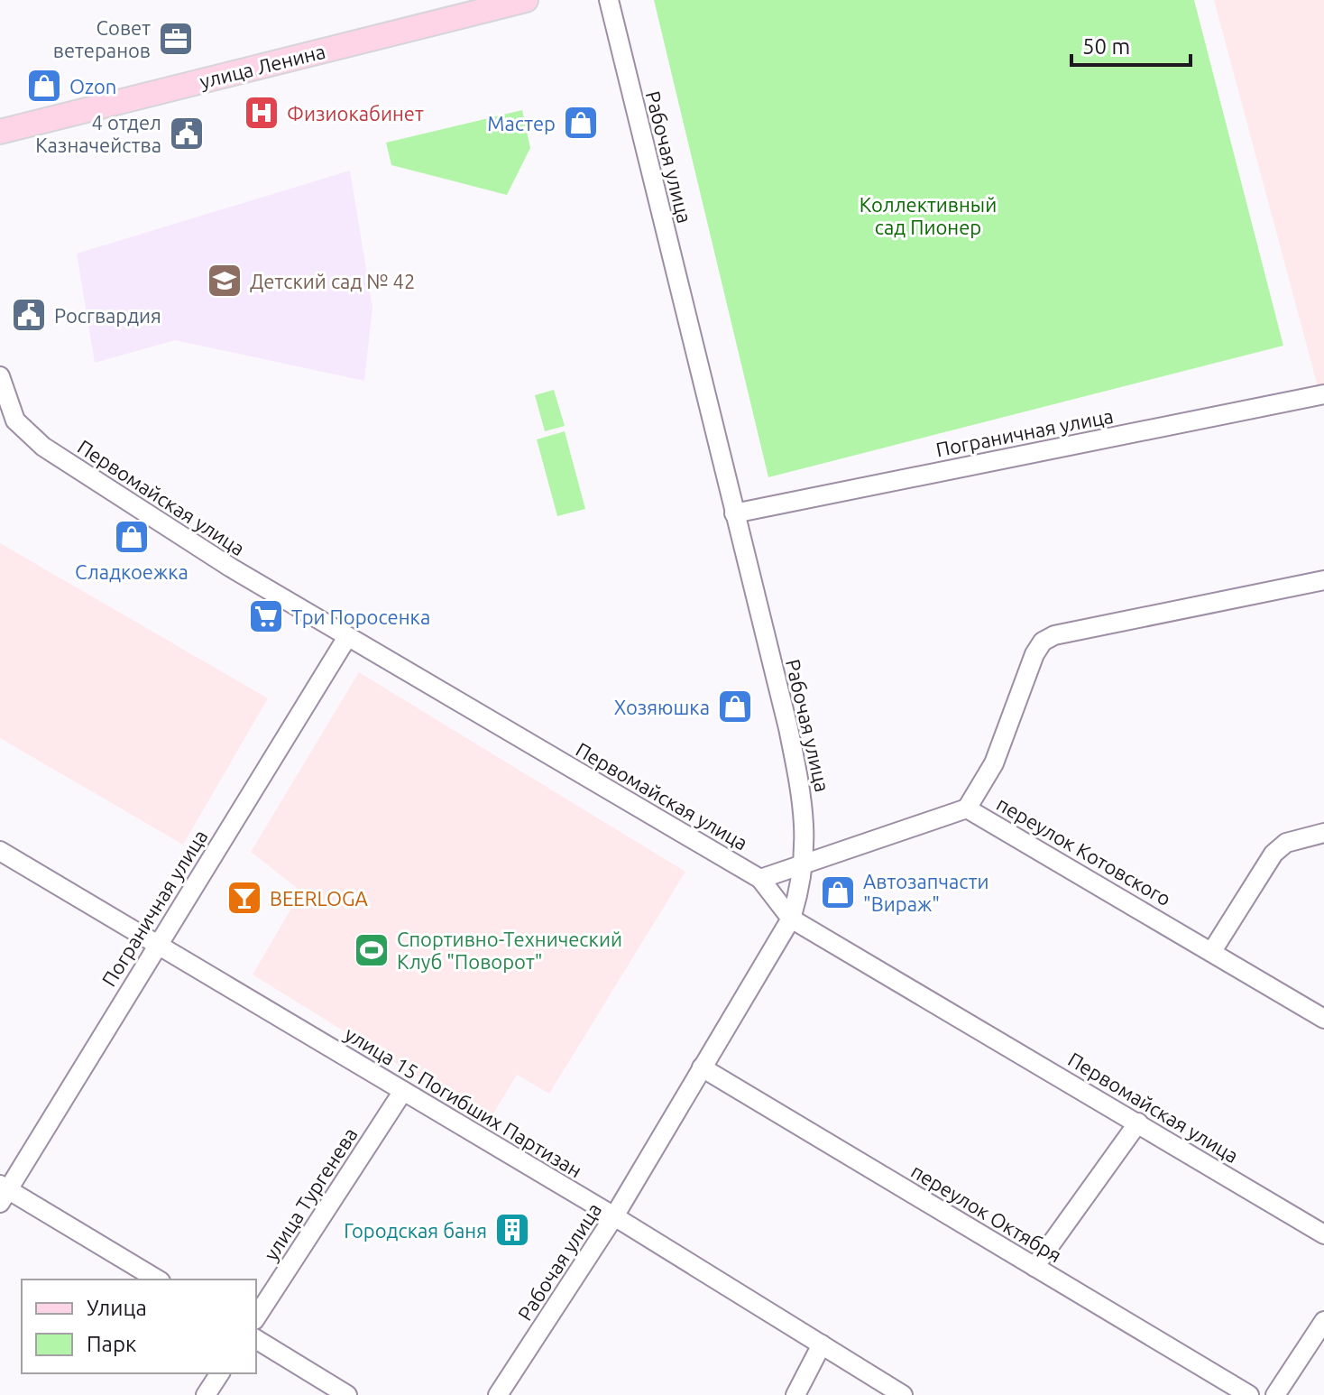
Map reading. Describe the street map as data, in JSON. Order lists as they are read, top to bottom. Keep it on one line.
{"streets":{"main road":["улица Ленина"],"street":["Рабочая улица","Пограничная улица","Первомайская улица","переулок Котовского","улица 15 Погибших Партизан","улица Тургенева","переулок Октября"]},"crossings":[["Рабочая улица","Пограничная улица"],["Рабочая улица","Первомайская улица"],["Рабочая улица","улица 15 Погибших Партизан"],["Рабочая улица","переулок Октября"],["Пограничная улица","Первомайская улица"],["Пограничная улица","улица 15 Погибших Партизан"],["улица 15 Погибших Партизан","улица Тургенева"]],"parks":["Коллективный сад Пионер"],"places":{"office":["Совет ветеранов"],"shop":["Ozon","Мастер","Сладкоежка","Хозяюшка","Автозапчасти \"Вираж\""],"hospital":["Физиокабинет"],"public building":["4 отдел Казначейства","Росгвардия"],"school or university":["Детский сад № 42"],"supermarket":["Три Поросенка"],"bar":["BEERLOGA"],"sports":["Спортивно-Технический Клуб \"Поворот\""],"building":["Городская баня"]},"legend":["Улица","Парк"],"scale_bar":"50 m"}
